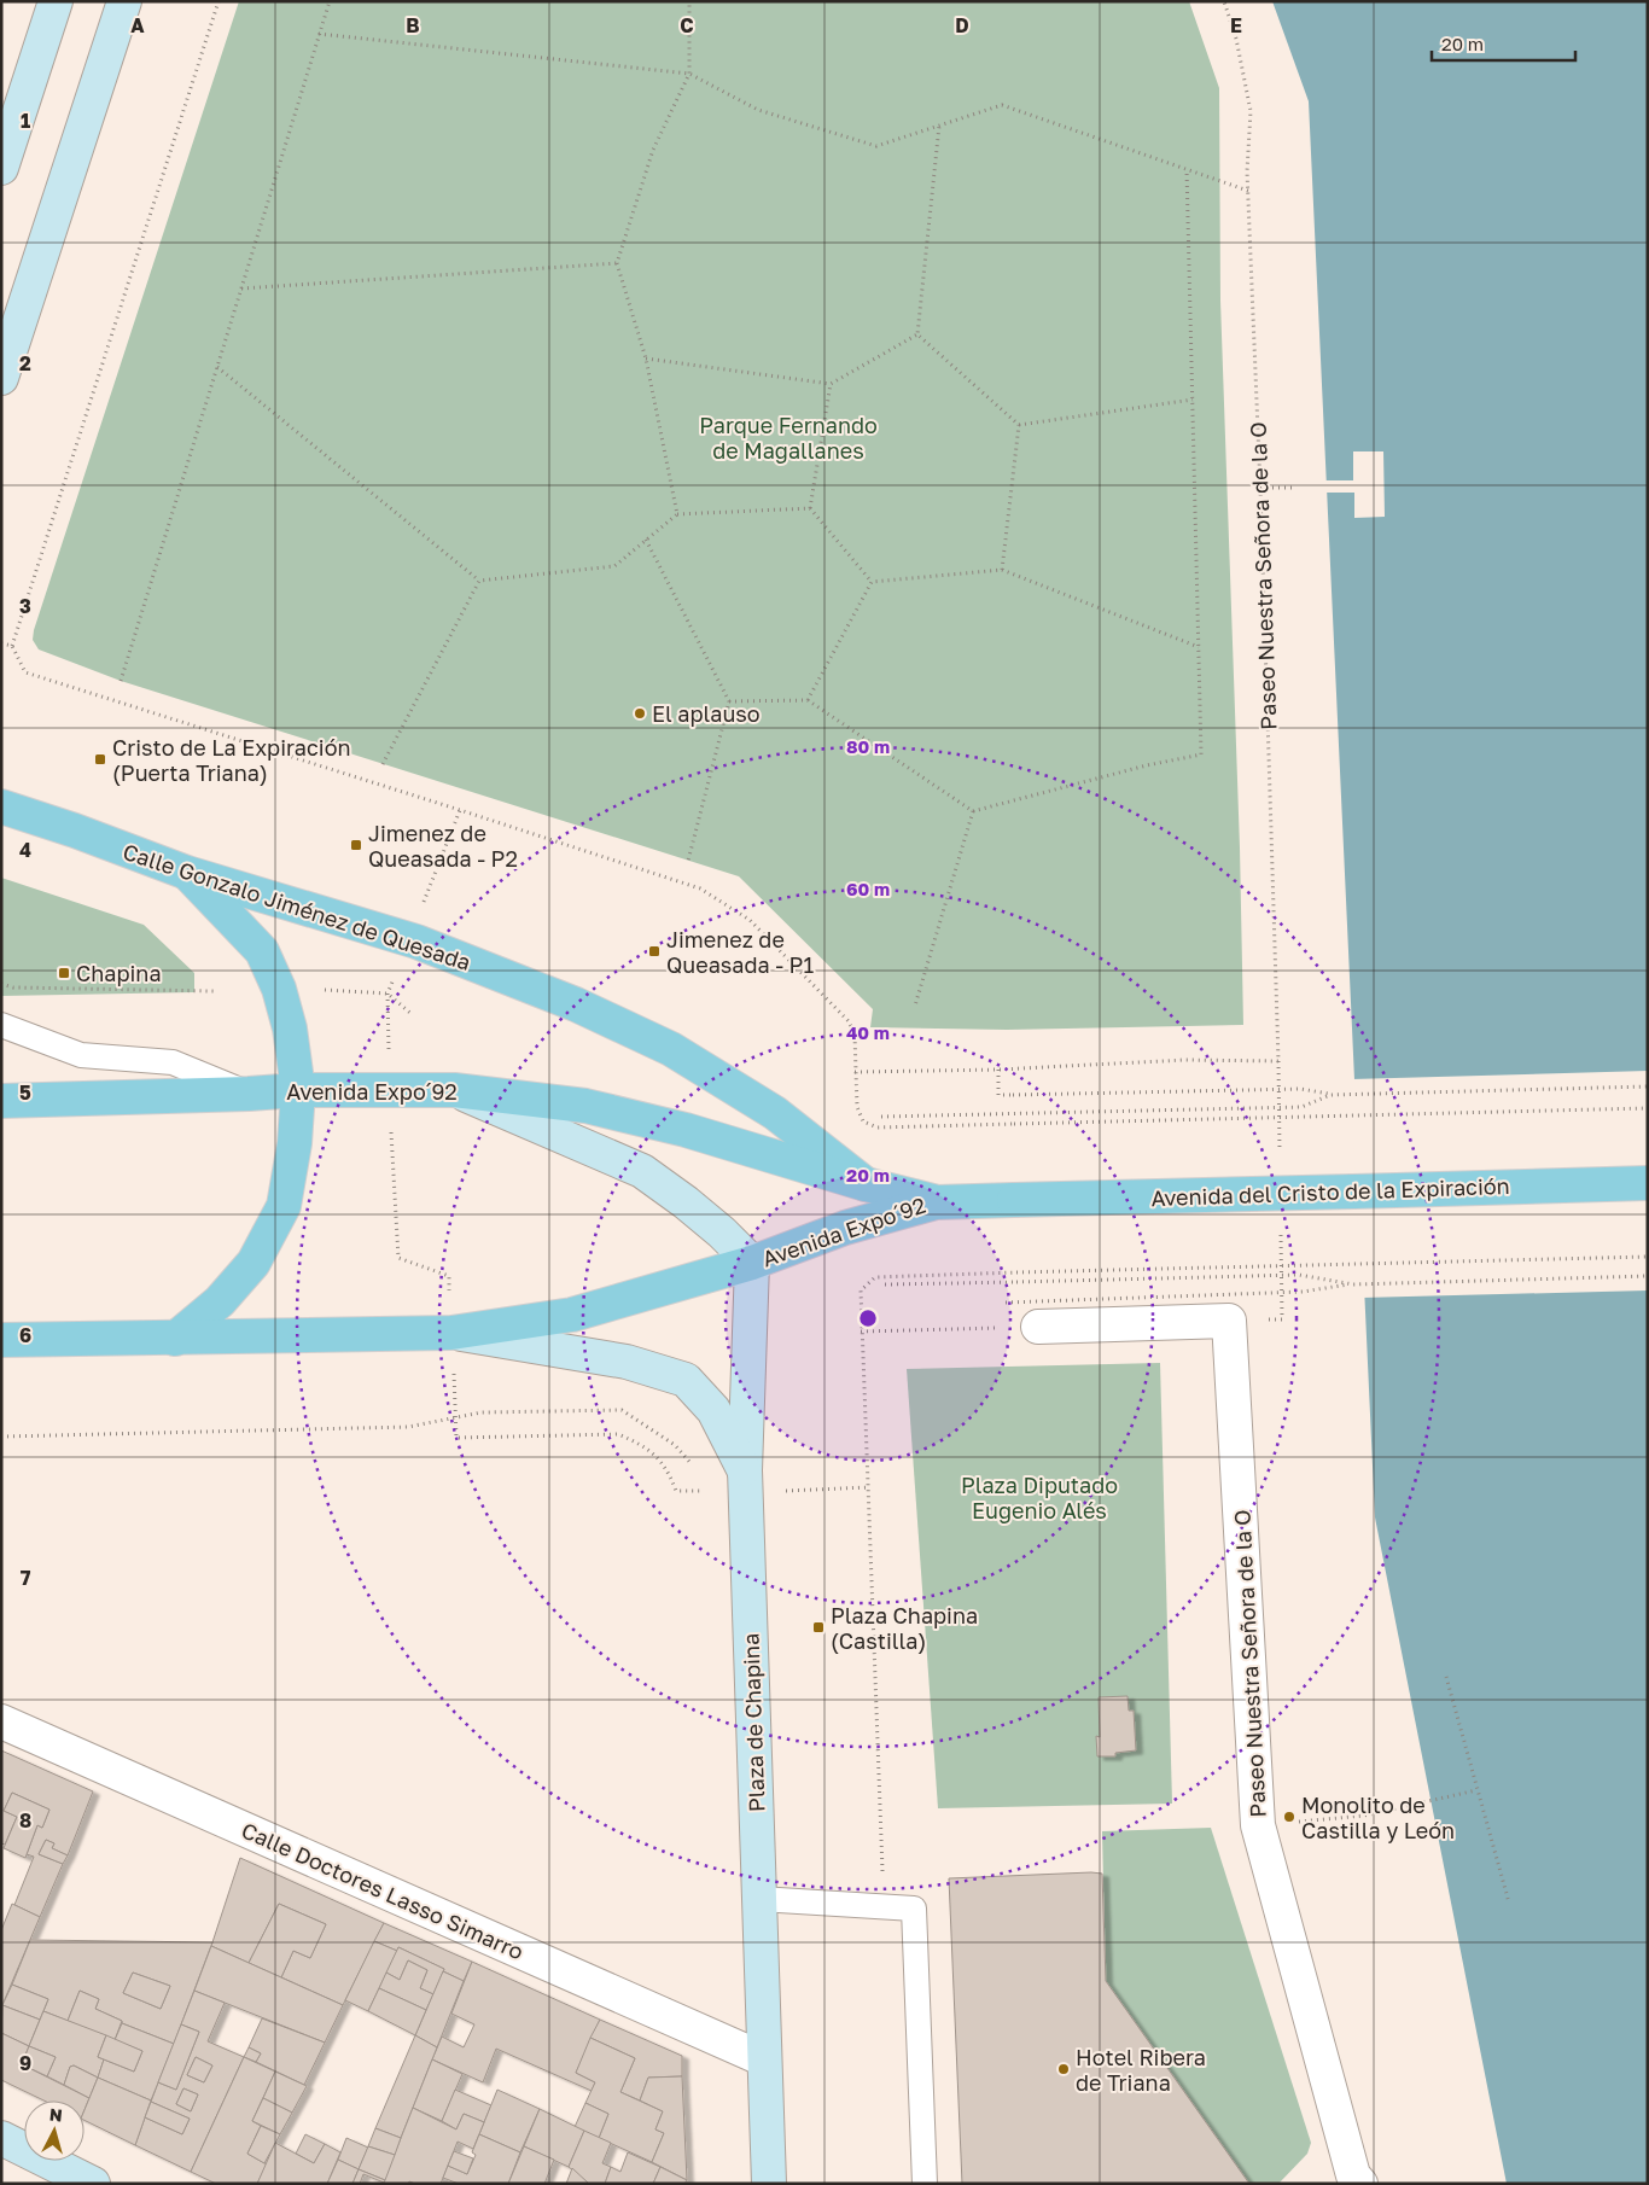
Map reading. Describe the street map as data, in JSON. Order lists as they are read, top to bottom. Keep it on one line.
{"streets":{"main road":["Calle Gonzalo Jiménez de Quesada","Avenida Expo´92","Avenida del Cristo de la Expiración","Plaza de Chapina"],"street":["Paseo Nuestra Señora de la O","Calle Doctores Lasso Simarro"]},"crossings":[["Calle Gonzalo Jiménez de Quesada","Avenida Expo´92"],["Avenida Expo´92","Avenida del Cristo de la Expiración"],["Avenida Expo´92","Plaza de Chapina"],["Plaza de Chapina","Calle Doctores Lasso Simarro"]],"parks":["Parque Fernando de Magallanes","Plaza Diputado Eugenio Alés"],"places":{"other":["El aplauso","Monolito de Castilla y León","Hotel Ribera de Triana"],"transit":["Cristo de La Expiración (Puerta Triana)","Jimenez de Queasada - P2","Jimenez de Queasada - P1","Chapina","Plaza Chapina (Castilla)"]},"scale_bar":"20 m","north":"top","grid":{"columns":["A","B","C","D","E"],"rows":["1","2","3","4","5","6","7","8","9"]},"rings":["80 m","60 m","40 m","20 m"]}
